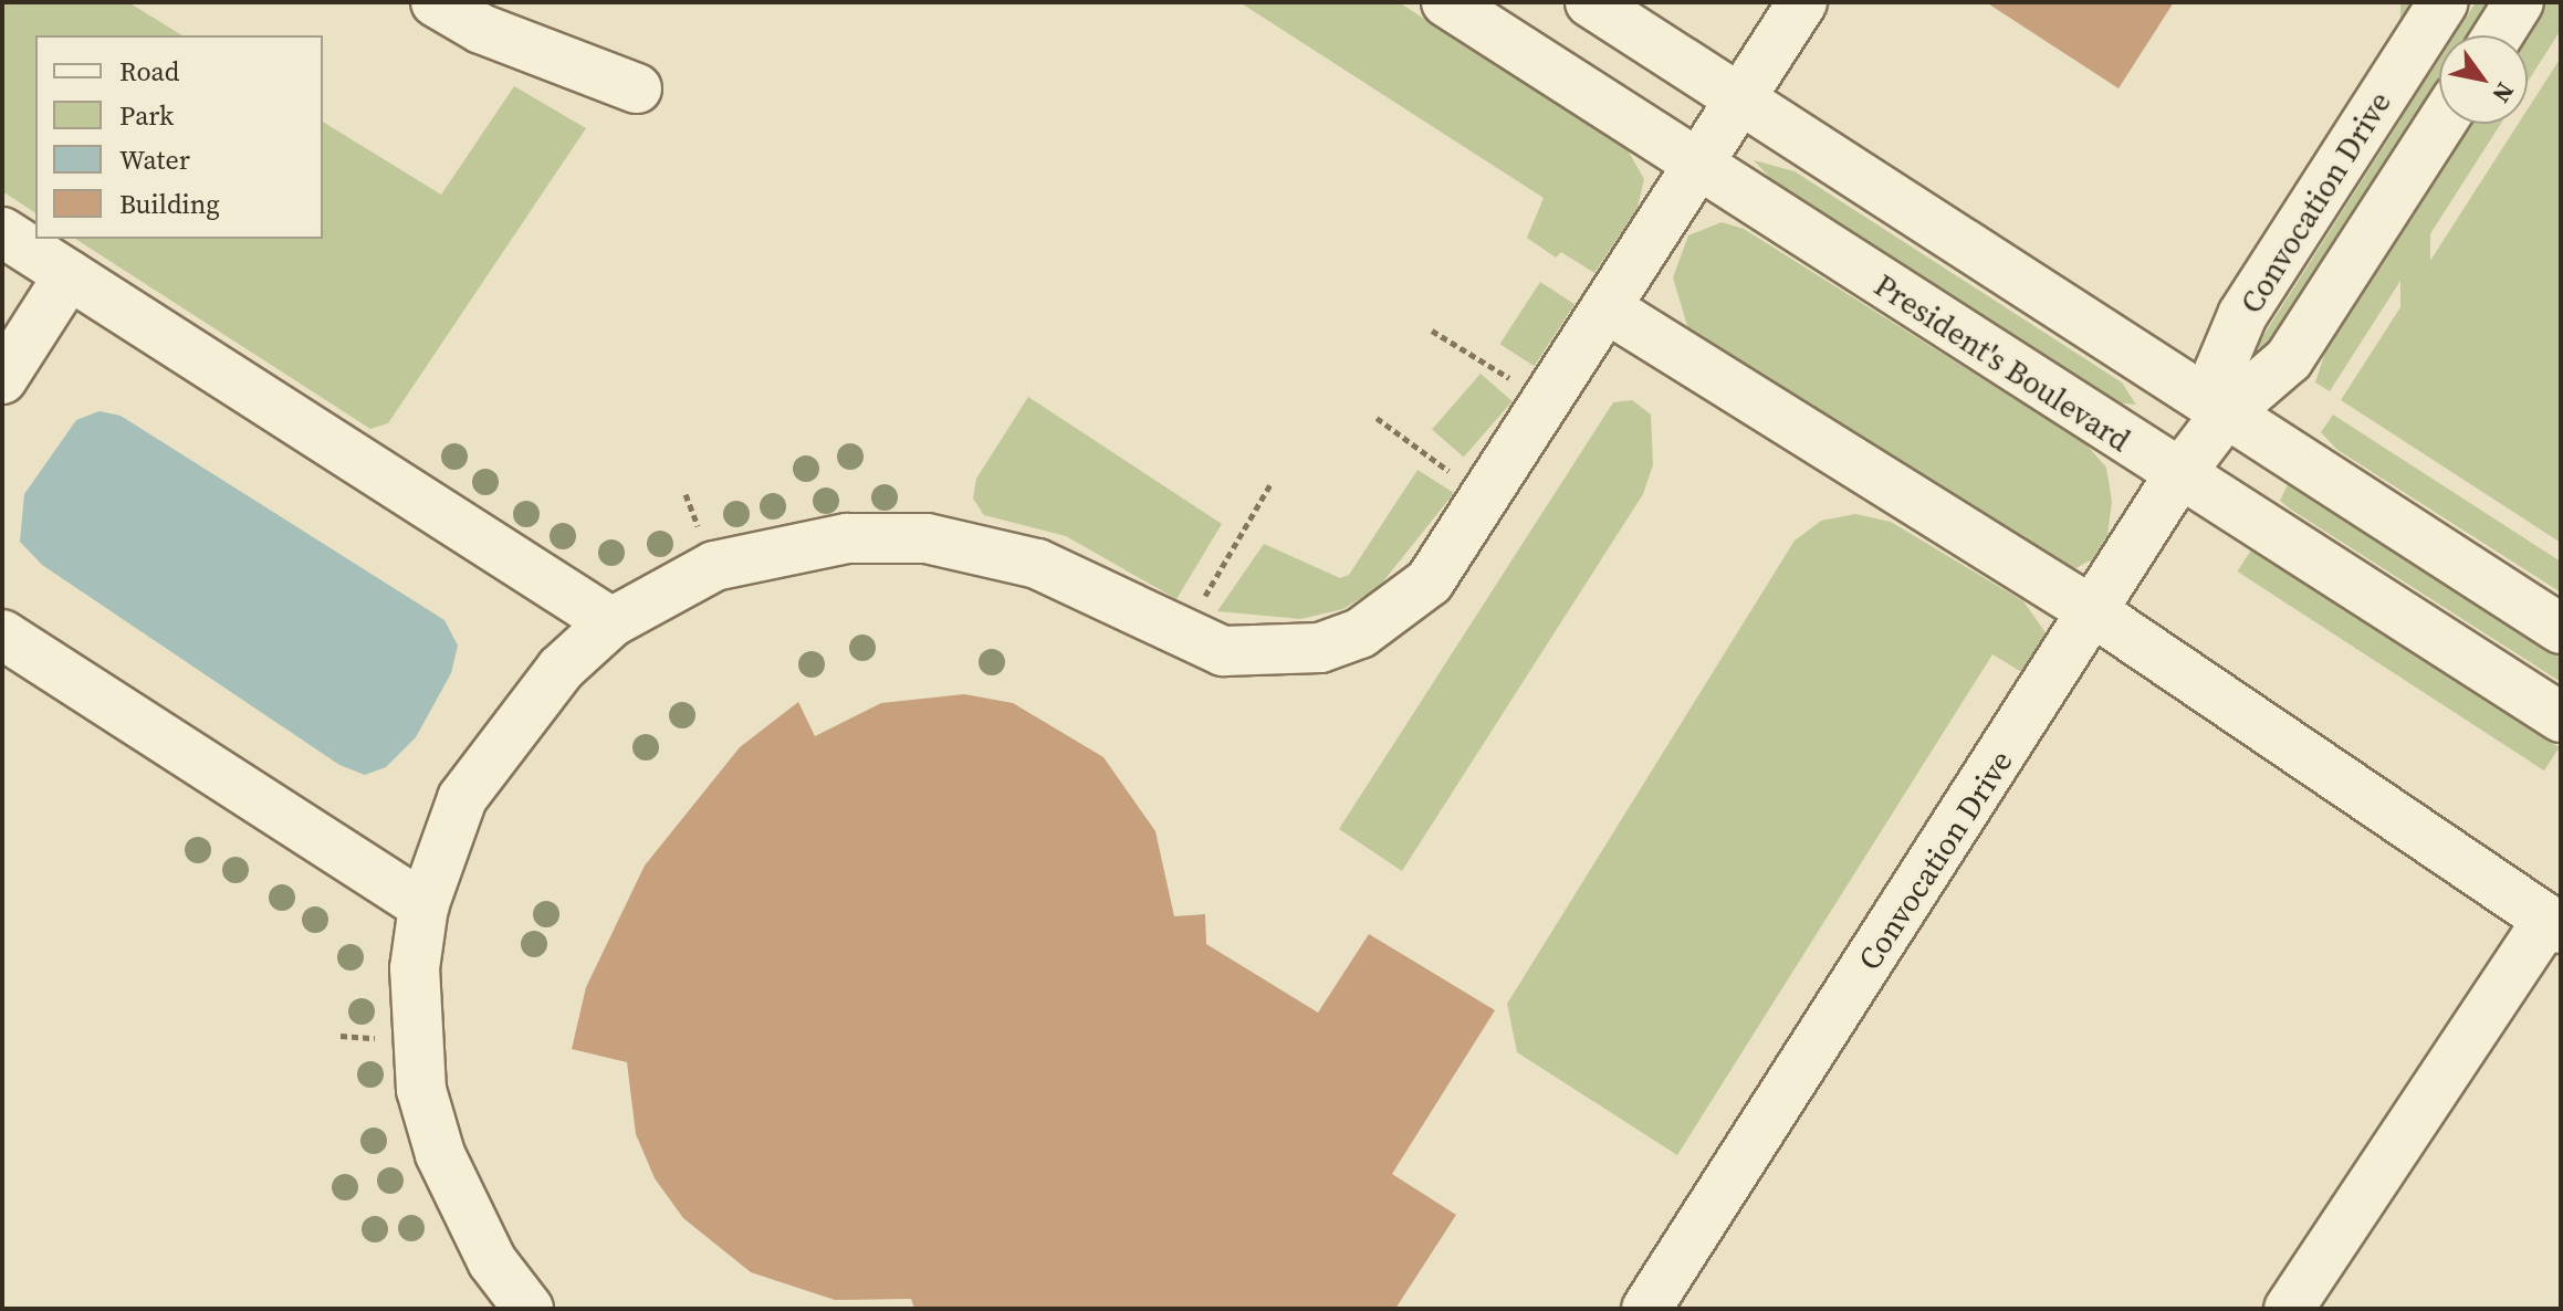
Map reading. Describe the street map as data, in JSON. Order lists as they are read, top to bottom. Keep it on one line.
{"streets":{"street":["Convocation Drive","President's Boulevard"]},"crossings":[["Convocation Drive","President's Boulevard"]],"legend":["Road","Park","Water","Building"],"north":"bottom right"}
